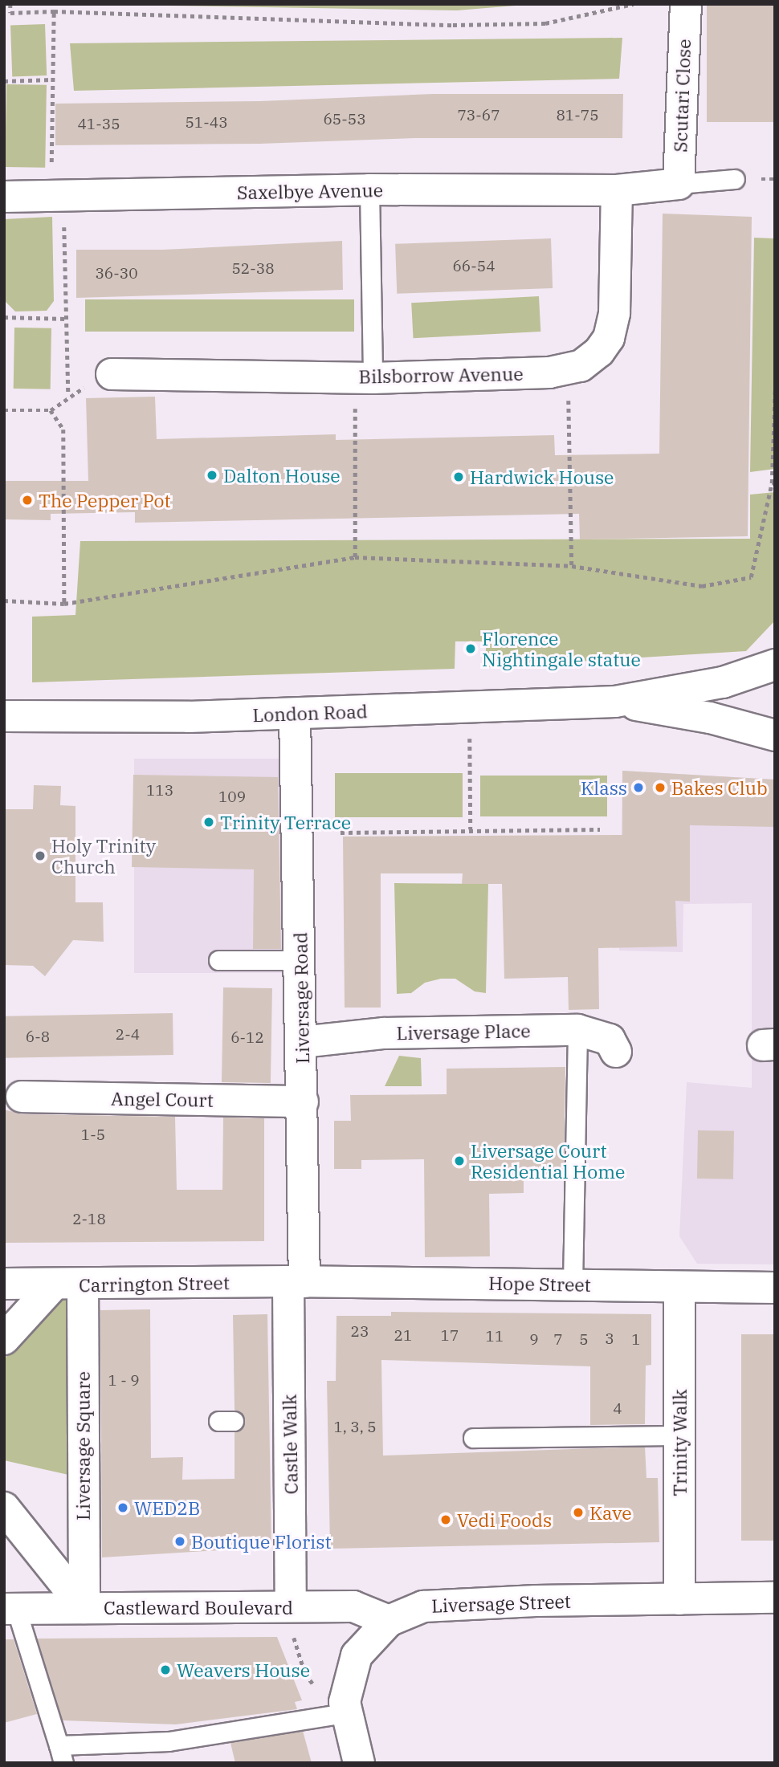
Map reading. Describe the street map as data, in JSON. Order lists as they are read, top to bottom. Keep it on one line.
{"streets":{"street":["Scutari Close","Saxelbye Avenue","Bilsborrow Avenue","London Road","Liversage Road","Liversage Place","Angel Court","Carrington Street","Hope Street","Trinity Walk","Castle Walk","Liversage Square","Liversage Street","Castleward Boulevard"]},"crossings":[["Scutari Close","Saxelbye Avenue"],["Saxelbye Avenue","Bilsborrow Avenue"],["London Road","Liversage Road"],["Liversage Road","Liversage Place"],["Liversage Road","Angel Court"],["Liversage Road","Carrington Street"],["Liversage Road","Hope Street"],["Liversage Road","Castle Walk"],["Carrington Street","Hope Street"],["Carrington Street","Castle Walk"],["Carrington Street","Liversage Square"],["Hope Street","Trinity Walk"],["Hope Street","Castle Walk"],["Trinity Walk","Liversage Street"],["Castle Walk","Castleward Boulevard"],["Liversage Square","Castleward Boulevard"],["Liversage Street","Castleward Boulevard"]],"places":["Dalton House","Hardwick House","The Pepper Pot","Florence Nightingale statue","Klass","Bakes Club","Trinity Terrace","Holy Trinity Church","Liversage Court Residential Home","WED2B","Kave","Vedi Foods","Boutique Florist","Weavers House"],"house_numbers":["73-67","81-75","65-53","51-43","41-35","66-54","52-38","36-30","113","109","2-4","6-8","6-12","1-5","2-18","23","21","17","11","3","9","7","5","1","1 - 9","4","1, 3, 5"]}
